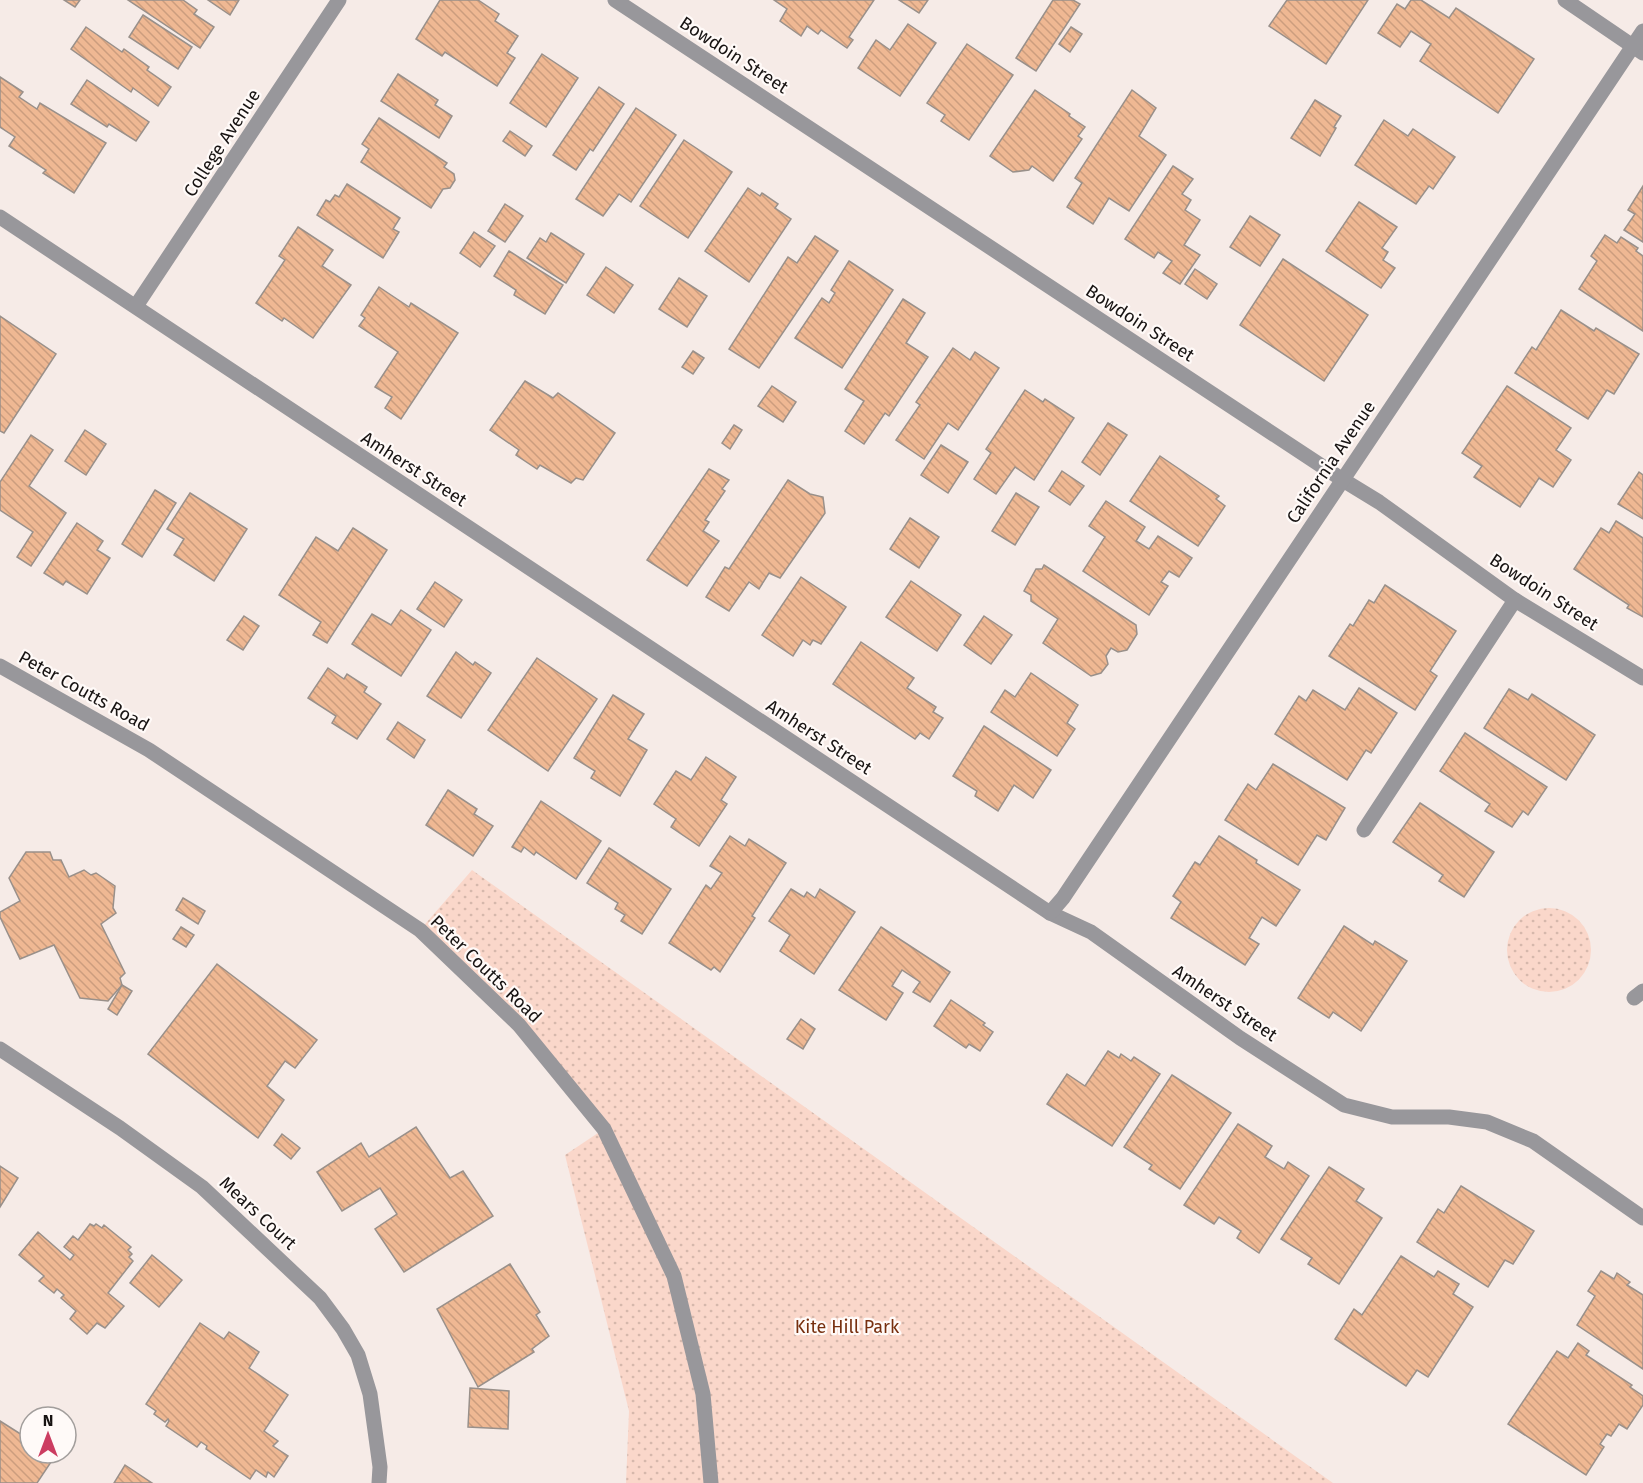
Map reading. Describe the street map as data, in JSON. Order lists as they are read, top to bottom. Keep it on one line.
{"streets":{"street":["Bowdoin Street","College Avenue","California Avenue","Amherst Street","Peter Coutts Road","Mears Court"]},"crossings":[["Bowdoin Street","California Avenue"],["College Avenue","Amherst Street"],["California Avenue","Amherst Street"]],"parks":["Kite Hill Park"],"north":"top"}
